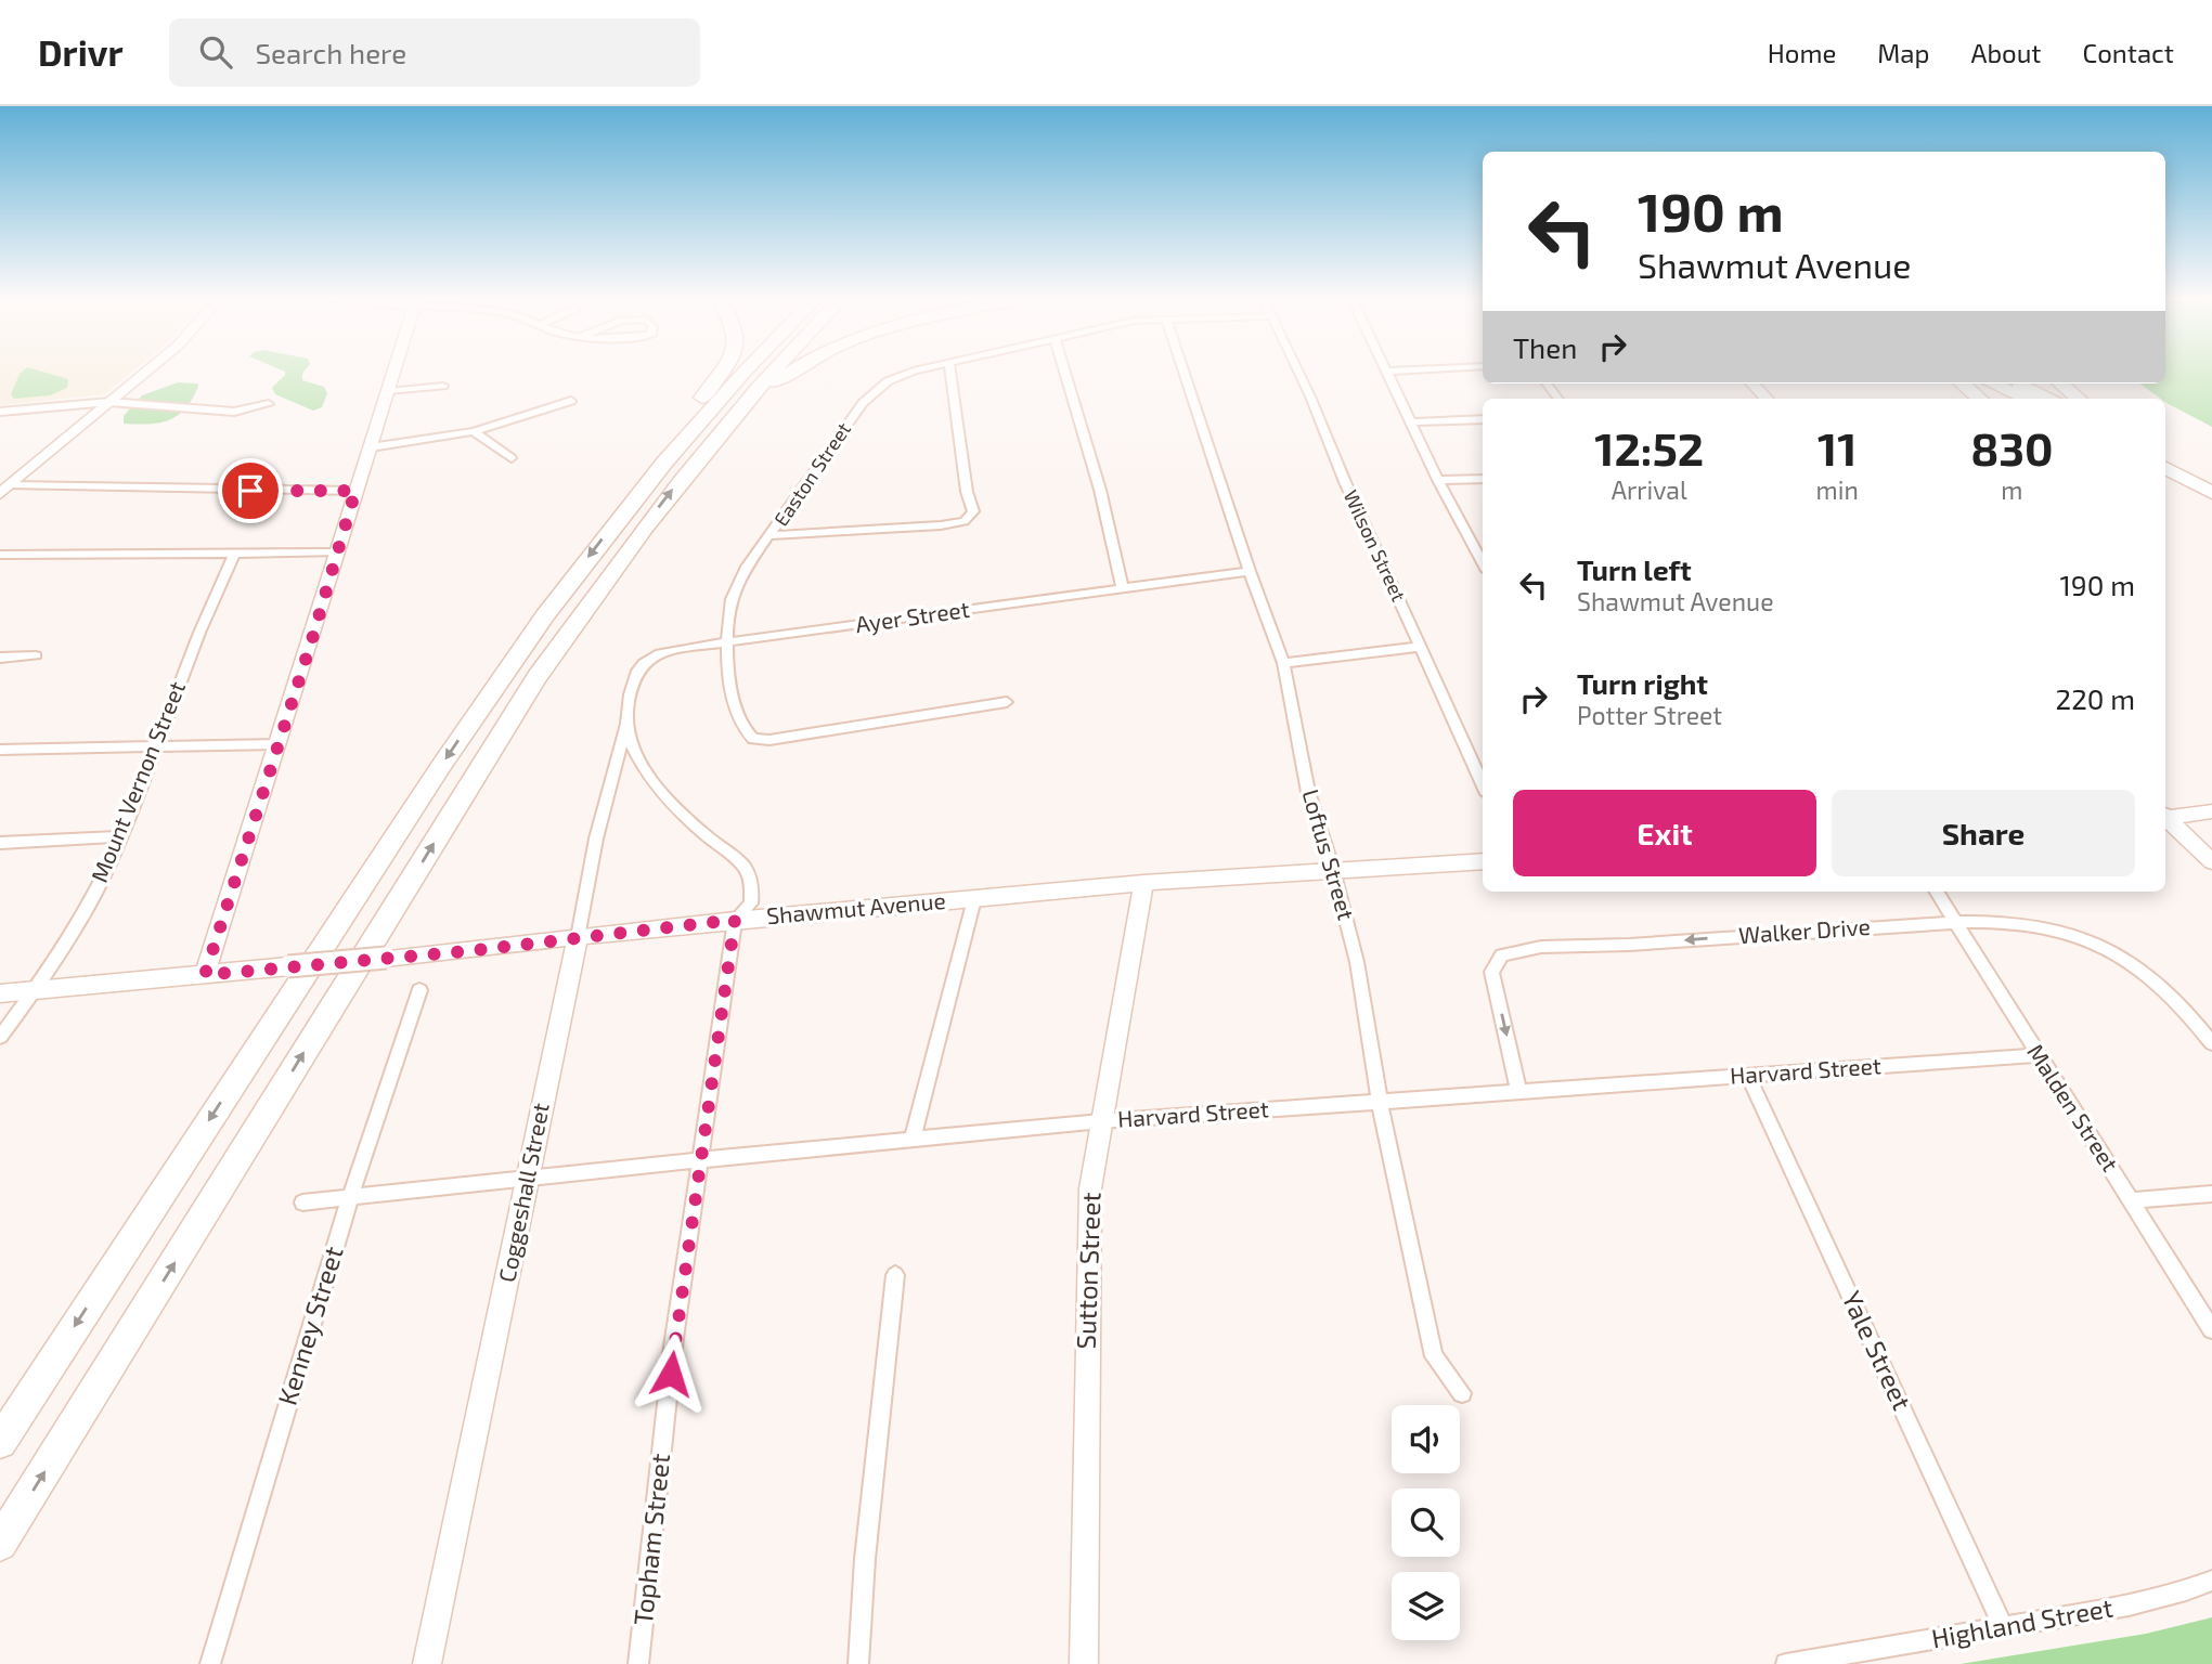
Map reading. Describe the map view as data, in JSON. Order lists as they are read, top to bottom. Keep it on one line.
{"streets":{"main road":["Shawmut Avenue","Coggeshall Street","Sutton Street"],"street":["Easton Street","Wilson Street","Ayer Street","Mount Vernon Street","Loftus Street","Walker Drive","Harvard Street","Malden Street","Kenney Street","Yale Street","Topham Street","Highland Street"]},"crossings":[["Easton Street","Ayer Street"],["Ayer Street","Loftus Street"],["Ayer Street","Coggeshall Street"],["Ayer Street","Topham Street"],["Mount Vernon Street","Shawmut Avenue"],["Loftus Street","Shawmut Avenue"],["Loftus Street","Harvard Street"],["Shawmut Avenue","Coggeshall Street"],["Shawmut Avenue","Sutton Street"],["Shawmut Avenue","Topham Street"],["Walker Drive","Harvard Street"],["Walker Drive","Malden Street"],["Harvard Street","Malden Street"],["Harvard Street","Coggeshall Street"],["Harvard Street","Sutton Street"],["Harvard Street","Kenney Street"],["Harvard Street","Yale Street"],["Harvard Street","Topham Street"],["Coggeshall Street","Topham Street"],["Yale Street","Highland Street"]],"page":{"header":"Drivr","search":"Search here","nav":["Home","Map","About","Contact"],"turn":["190 m","Shawmut Avenue"],"then":"Then","eta":["12:52","Arrival","11","min","830","m"],"list":[{"name":"Turn left","note":"Shawmut Avenue","value":"190 m"},{"name":"Turn right","note":"Potter Street","value":"220 m"}],"buttons":["Exit","Share"]}}
